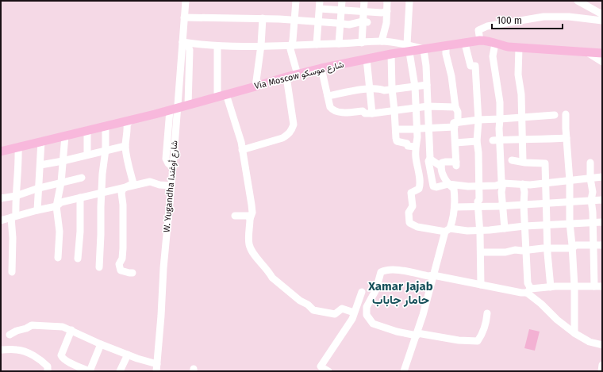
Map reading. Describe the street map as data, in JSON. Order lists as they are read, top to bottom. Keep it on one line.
{"streets":{"main road":["Via Moscow شارع موسكو"],"street":["W. Yugandha شارع أوغندا"]},"districts":["Xamar Jajab حامار جاباب"],"scale_bar":"100 m"}
